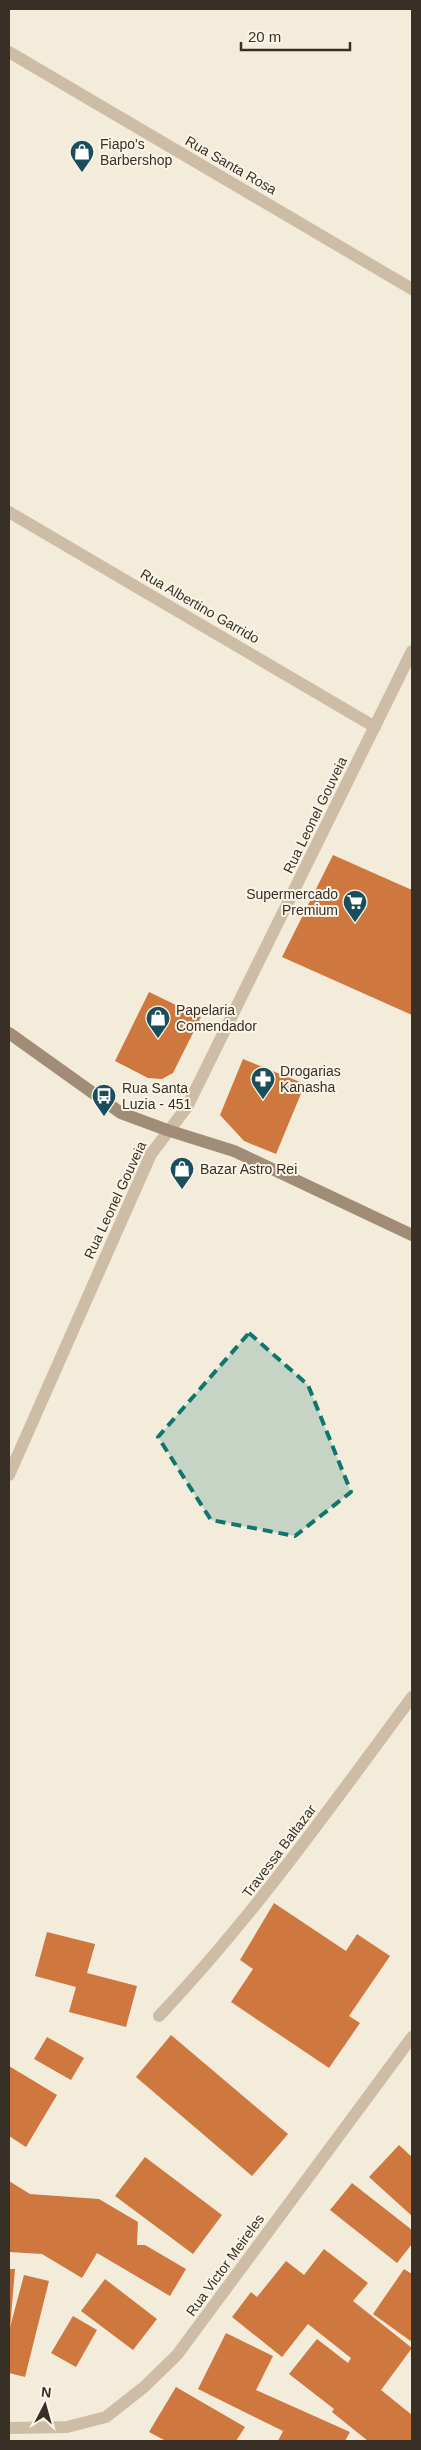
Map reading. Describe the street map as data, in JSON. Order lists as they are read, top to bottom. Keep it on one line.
{"streets":{"street":["Rua Santa Rosa","Rua Albertino Garrido","Rua Leonel Gouveia","Travessa Baltazar","Rua Victor Meireles"]},"crossings":[["Rua Albertino Garrido","Rua Leonel Gouveia"]],"places":{"shop":["Fiapo's Barbershop","Papelaria Comendador","Bazar Astro Rei"],"supermarket":["Supermercado Premium"],"pharmacy":["Drogarias Kanasha"],"bus stop":["Rua Santa Luzia - 451"]},"scale_bar":"20 m","north":"top"}
